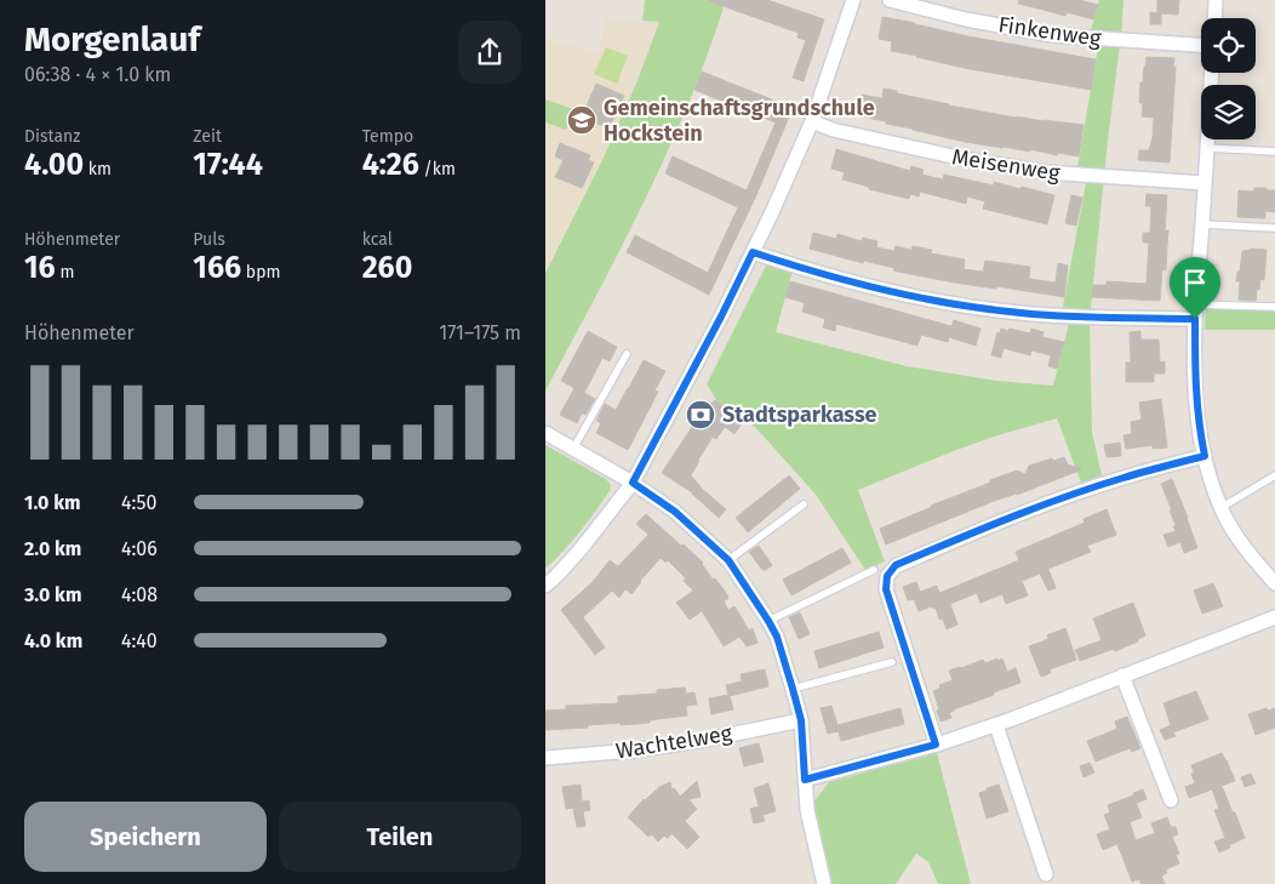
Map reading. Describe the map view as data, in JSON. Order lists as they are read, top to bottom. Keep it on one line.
{"streets":{"street":["Finkenweg","Meisenweg","Wachtelweg"]},"places":{"school or university":["Gemeinschaftsgrundschule Hockstein"],"bank":["Stadtsparkasse"]},"page":{"heading":["Morgenlauf","06:38 · 4 × 1.0 km"],"stats":[["Distanz","4.00 km"],["Zeit","17:44"],["Tempo","4:26 /km"],["Höhenmeter","16 m"],["Puls","166 bpm"],["kcal","260"]],"chart":["Höhenmeter","171–175 m"],"list":[{"name":"1.0 km","note":"4:50"},{"name":"2.0 km","note":"4:06"},{"name":"3.0 km","note":"4:08"},{"name":"4.0 km","note":"4:40"}],"buttons":["Speichern","Teilen"]}}
